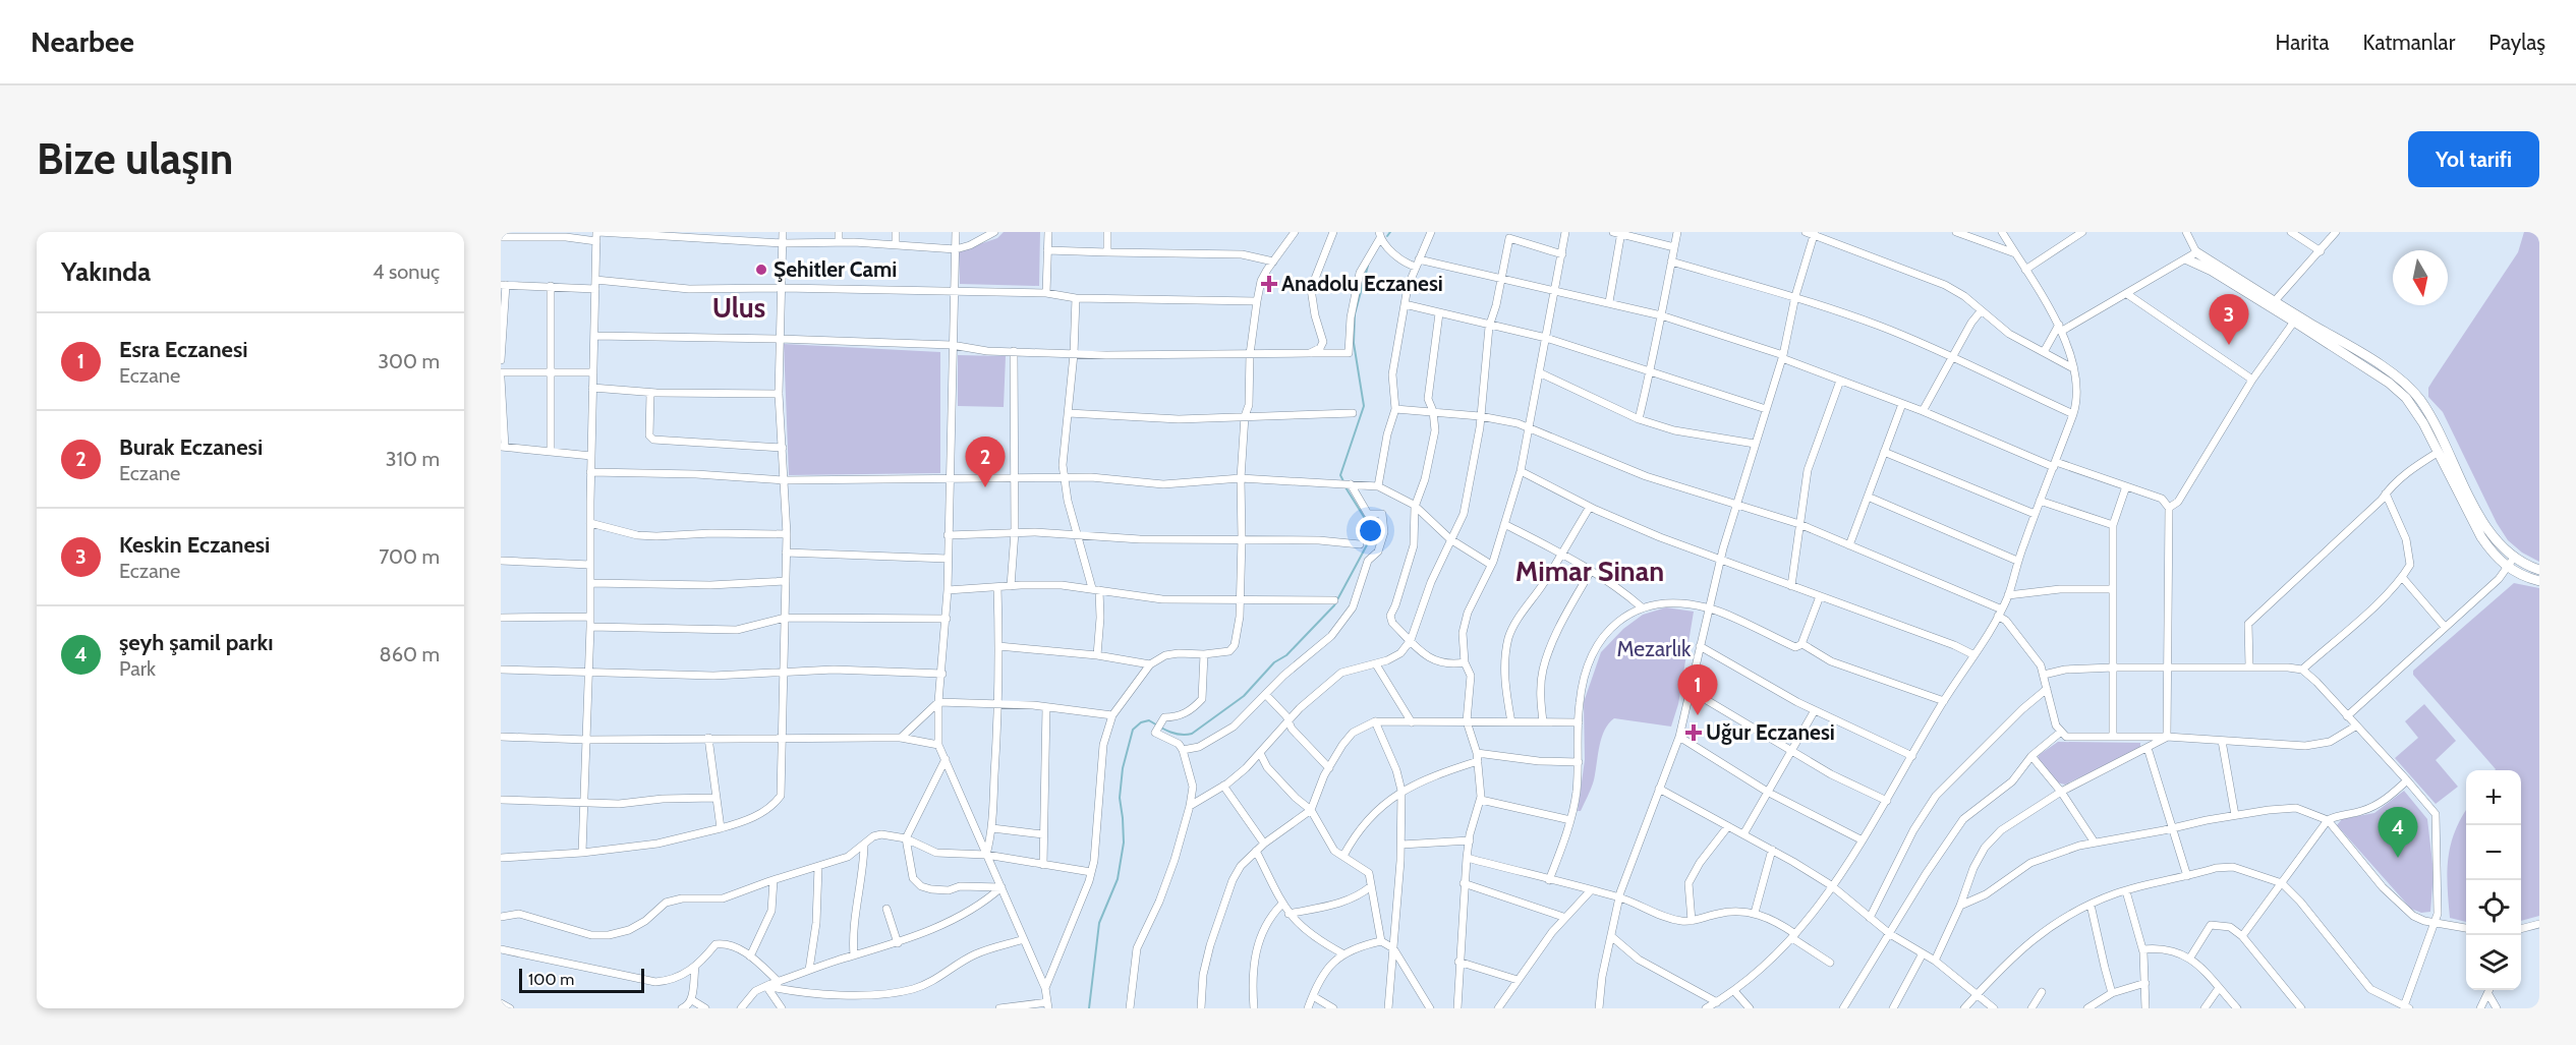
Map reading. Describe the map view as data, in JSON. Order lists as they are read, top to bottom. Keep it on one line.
{"districts":["Ulus","Mimar Sinan"],"parks":["Mezarlık"],"places":{"other":["Şehitler Cami"],"health":["Anadolu Eczanesi","Uğur Eczanesi"]},"scale_bar":"100 m","north":"bottom","page":{"header":"Nearbee","nav":["Harita","Katmanlar","Paylaş"],"buttons":"Yol tarifi","title":"Bize ulaşın","heading":["Yakında","4 sonuç"],"pins":["3","2","1","4"],"list":[{"mark":"1","name":"Esra Eczanesi","note":"Eczane","value":"300 m"},{"mark":"2","name":"Burak Eczanesi","note":"Eczane","value":"310 m"},{"mark":"3","name":"Keskin Eczanesi","note":"Eczane","value":"700 m"},{"mark":"4","name":"şeyh şamil parkı","note":"Park","value":"860 m"}],"map_buttons":["+","−"],"scale":"100 m"}}
